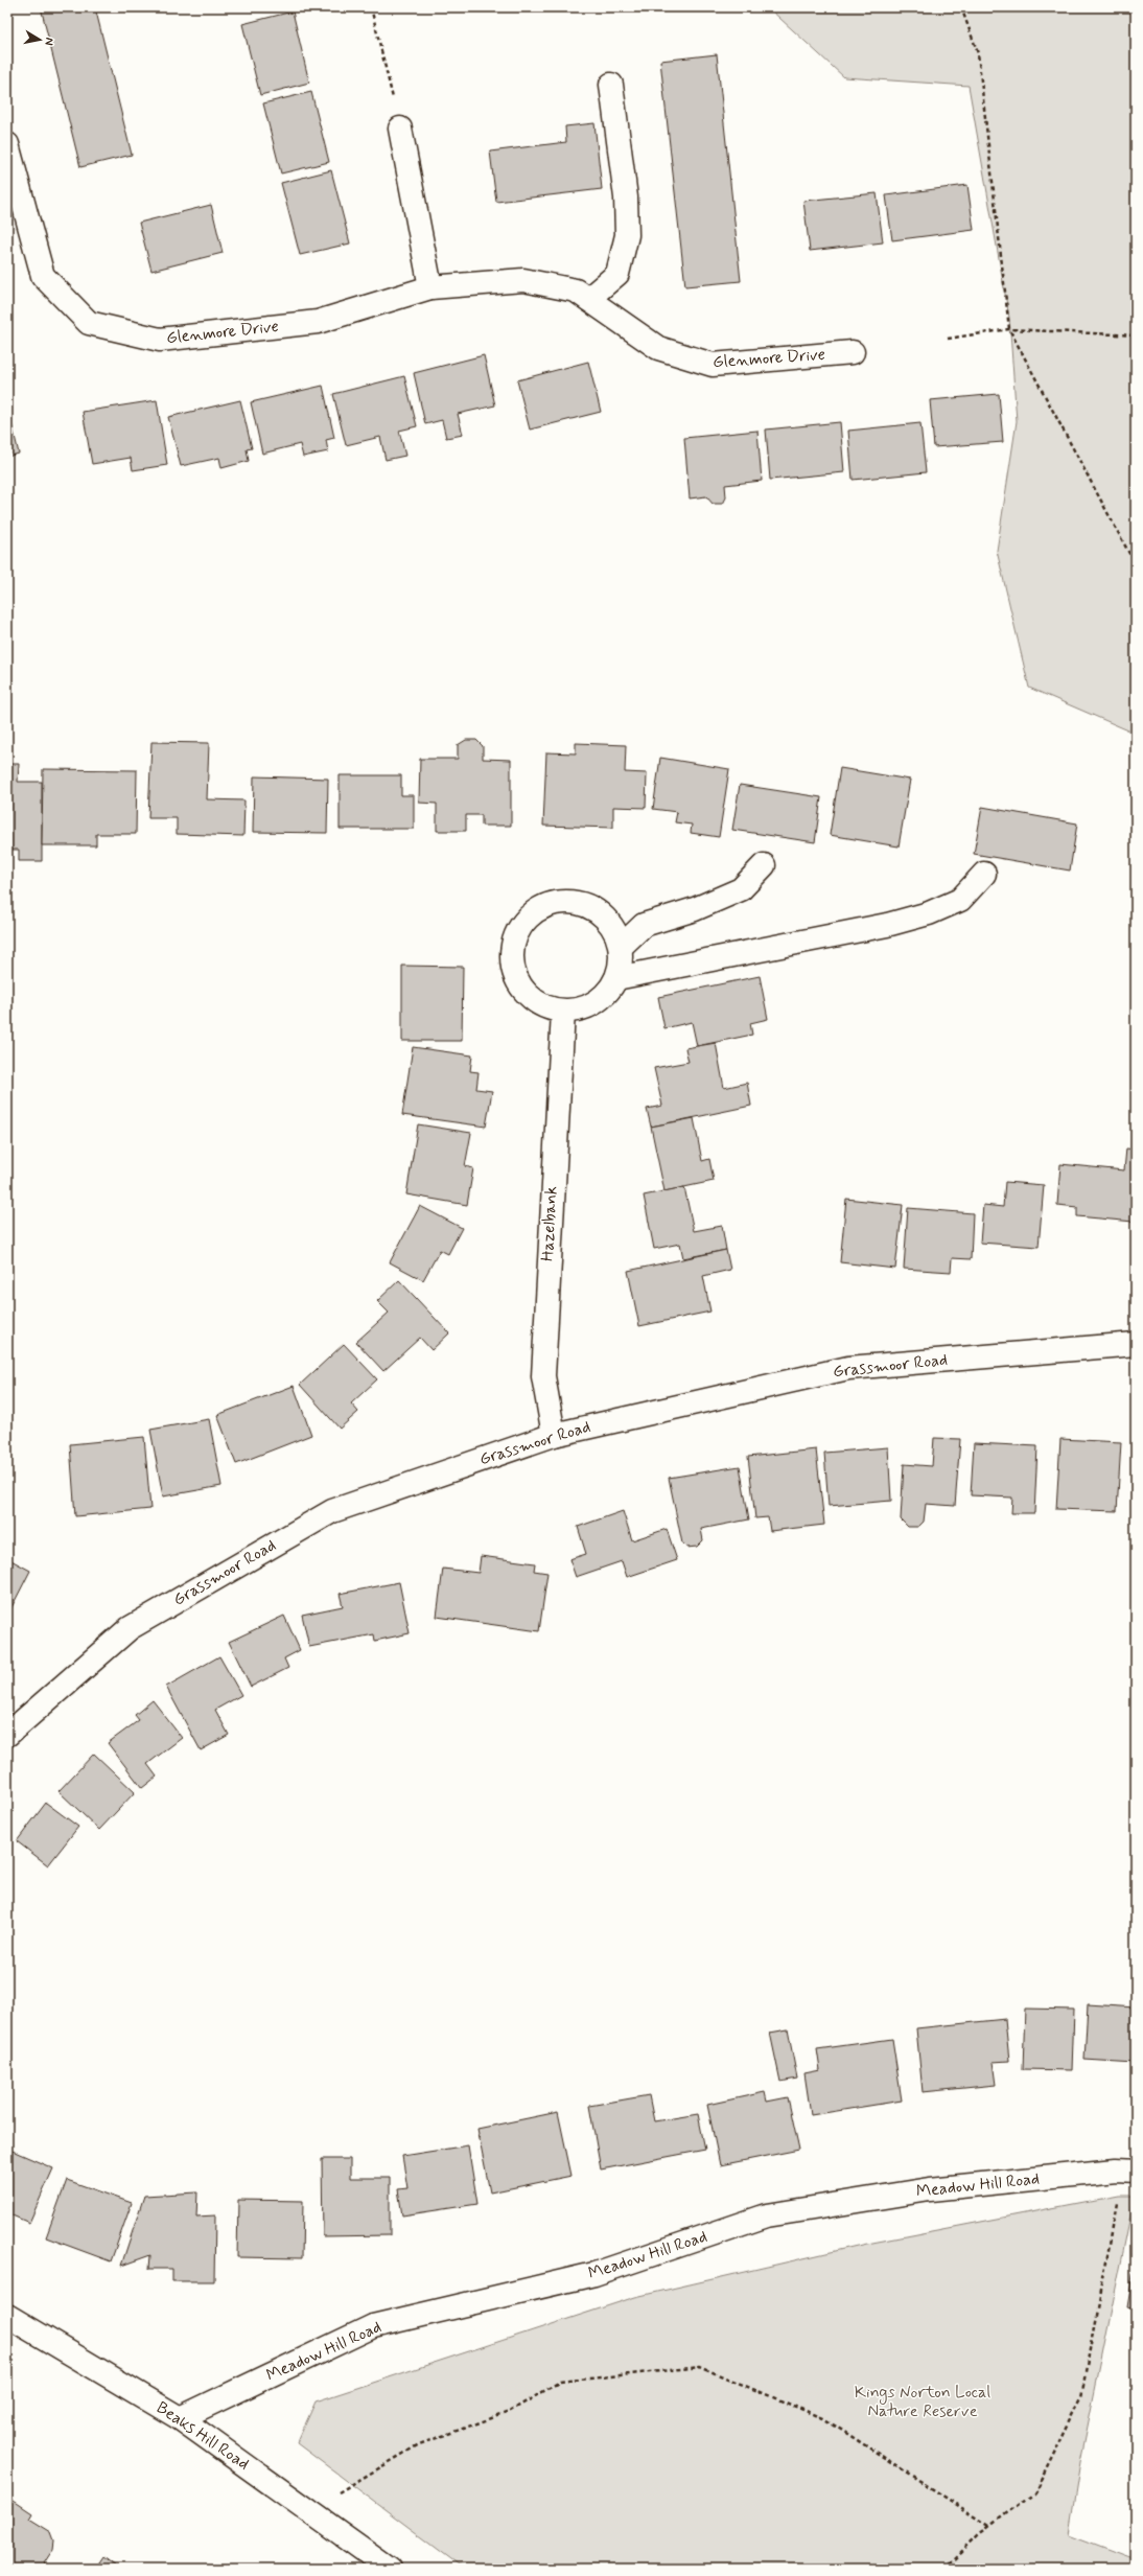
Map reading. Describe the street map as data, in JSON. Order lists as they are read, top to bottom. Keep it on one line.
{"streets":{"street":["Glenmore Drive","Hazelbank","Grassmoor Road","Meadow Hill Road","Beaks Hill Road"]},"crossings":[["Hazelbank","Grassmoor Road"],["Meadow Hill Road","Beaks Hill Road"]],"parks":["Kings Norton Local Nature Reserve"],"north":"right"}
